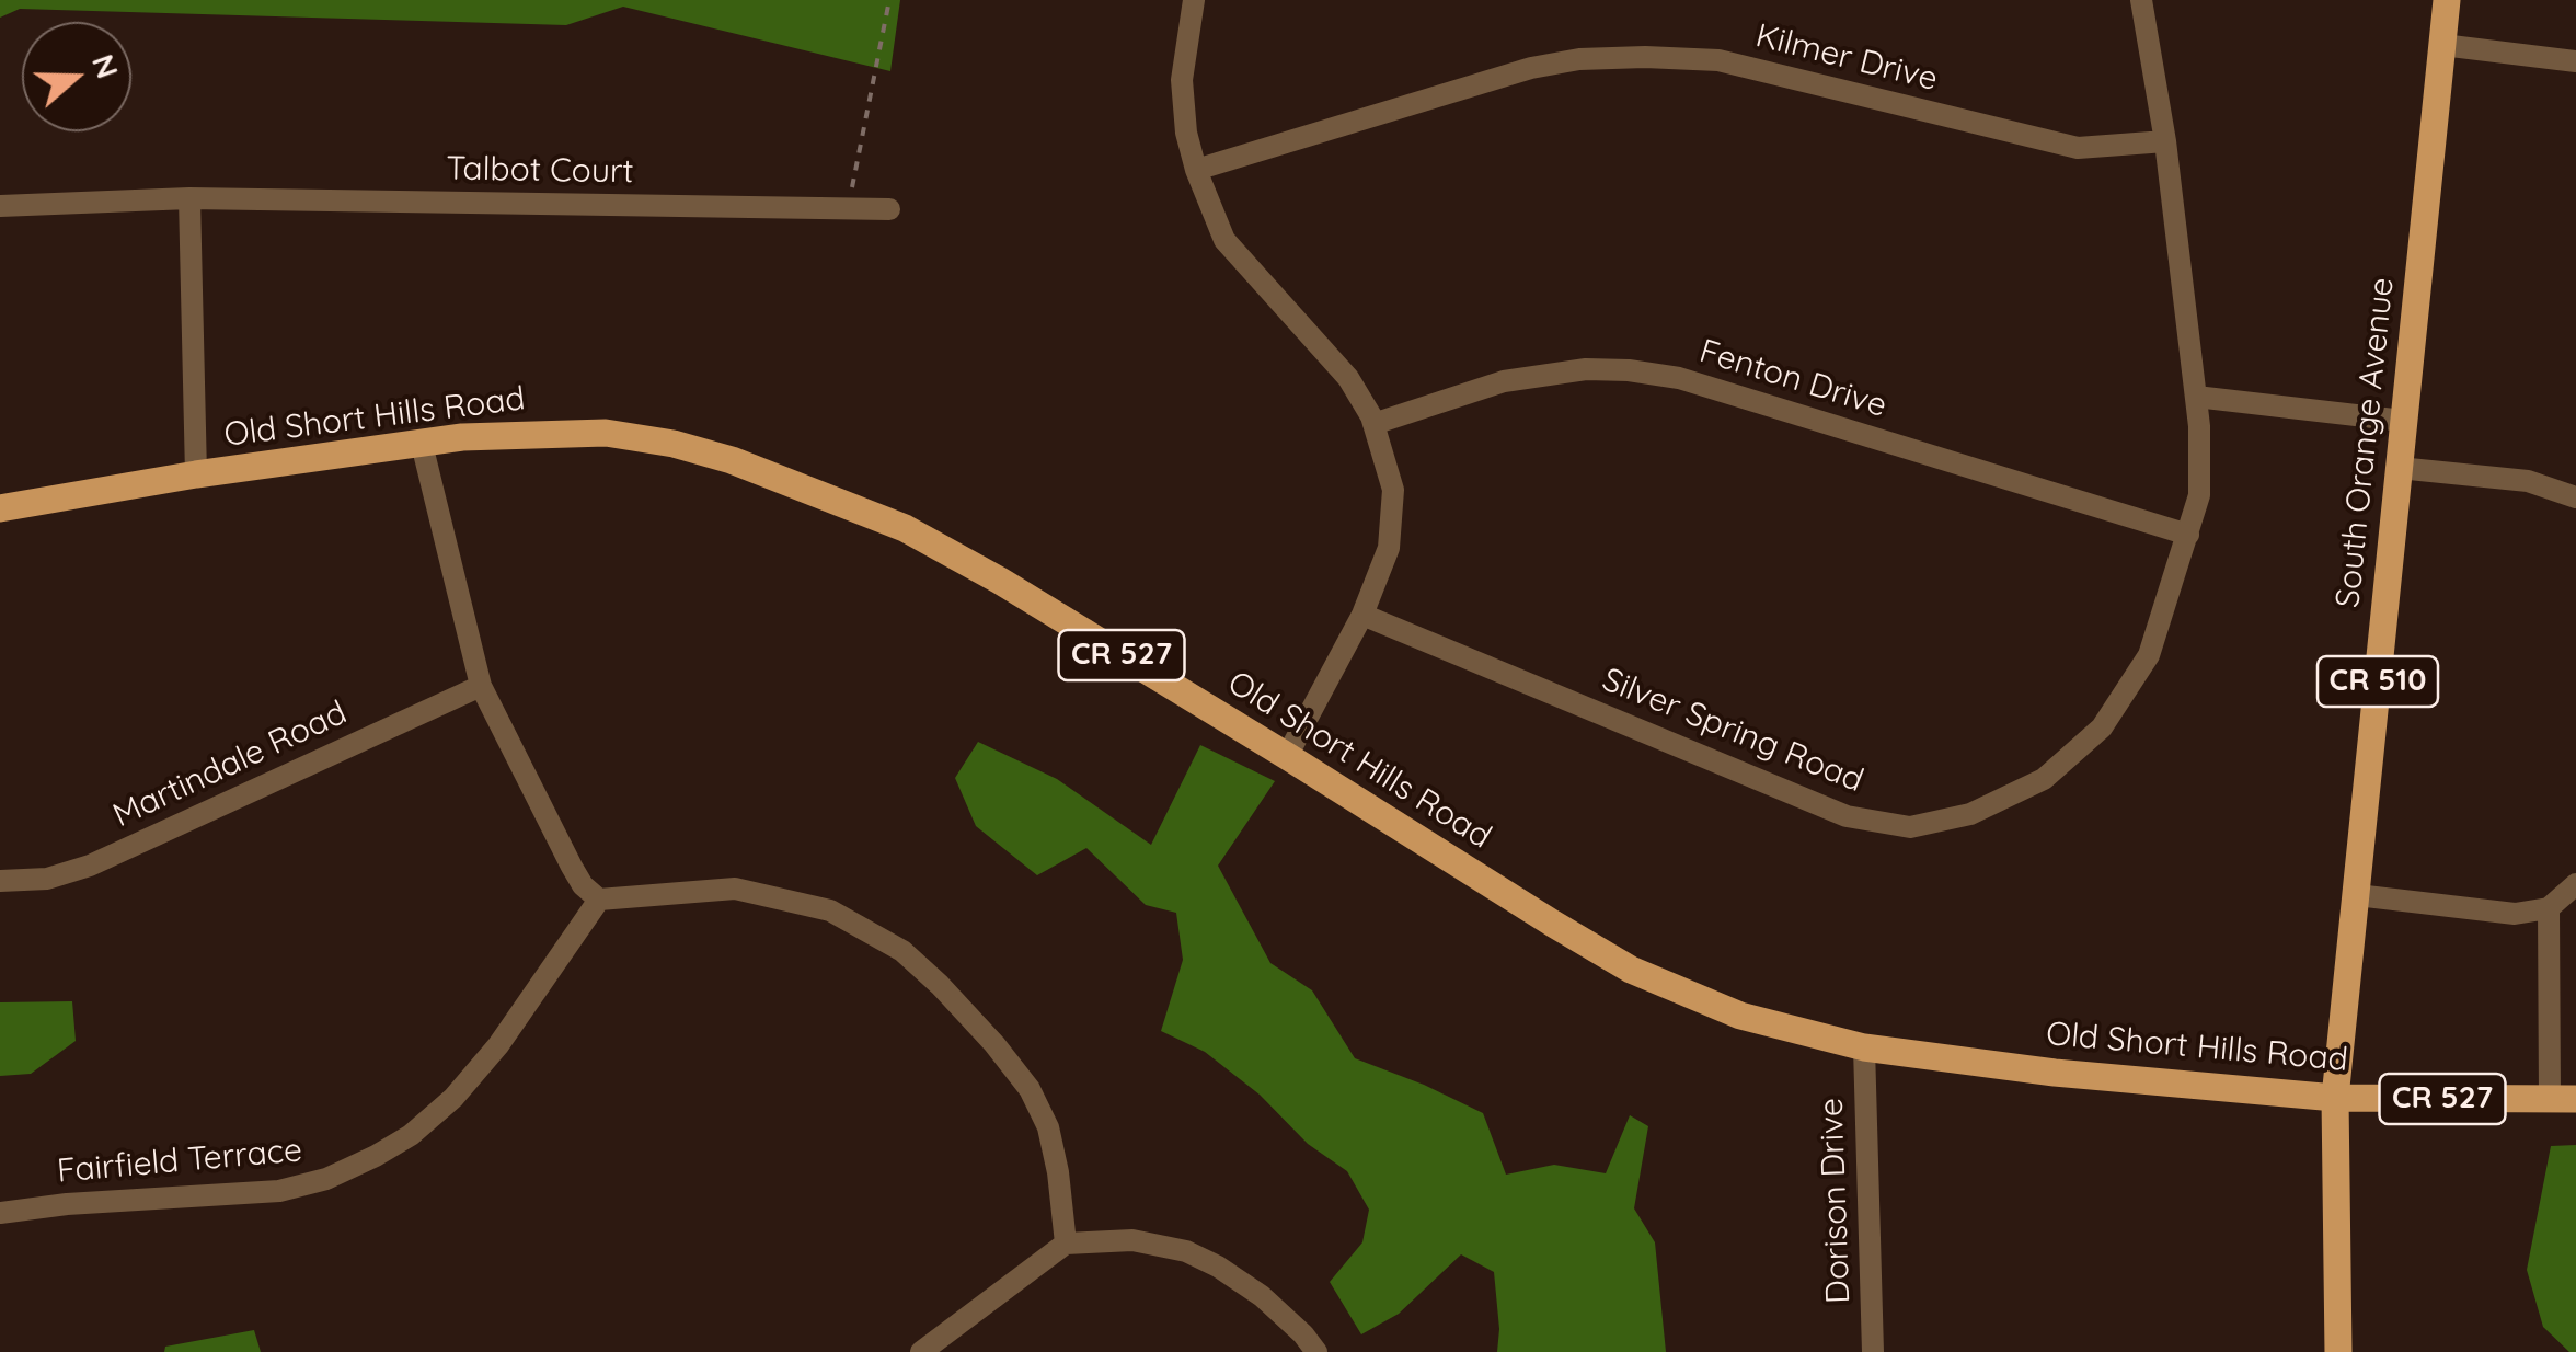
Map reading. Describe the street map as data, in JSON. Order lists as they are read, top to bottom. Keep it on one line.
{"streets":{"main road":["Old Short Hills Road","South Orange Avenue","CR 527","CR 510"],"street":["Kilmer Drive","Talbot Court","Fenton Drive","Silver Spring Road","Martindale Road","Fairfield Terrace","Dorison Drive"]},"crossings":[["Kilmer Drive","Silver Spring Road"],["Fenton Drive","Silver Spring Road"],["Old Short Hills Road","South Orange Avenue"],["Old Short Hills Road","Dorison Drive"]],"north":"right"}
